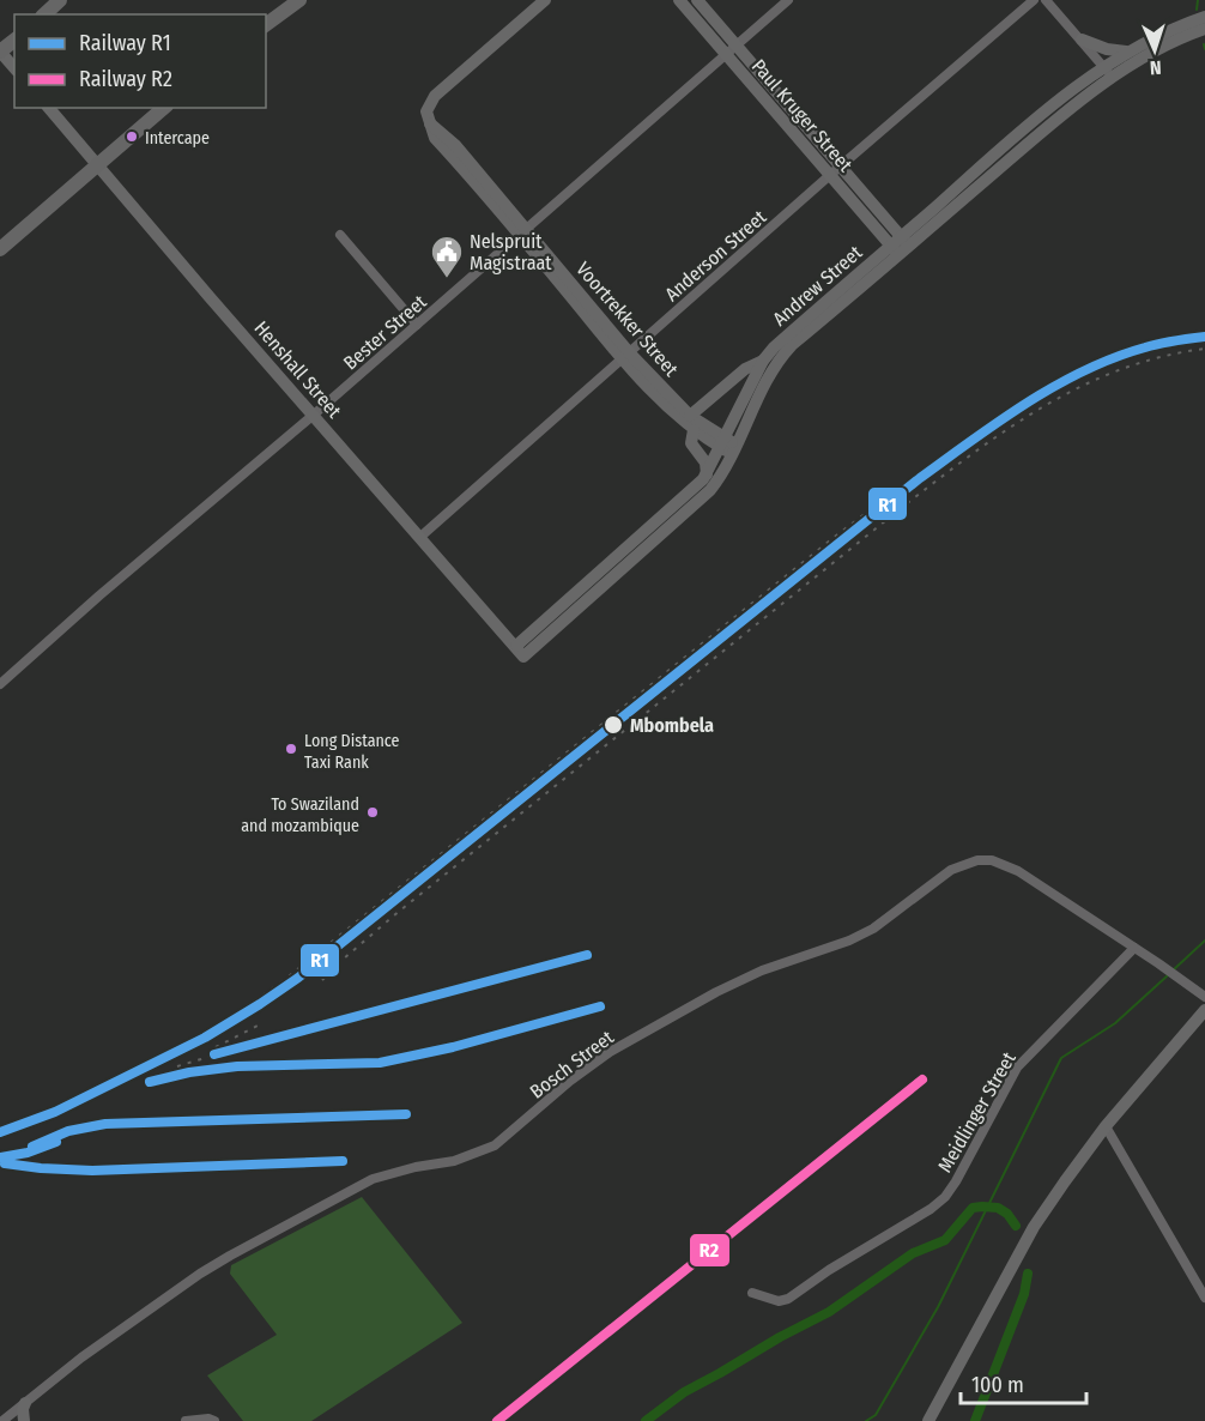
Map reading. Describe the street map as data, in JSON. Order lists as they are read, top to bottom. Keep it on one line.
{"streets":{"street":["Paul Kruger Street","Anderson Street","Andrew Street","Voortrekker Street","Bester Street","Henshall Street","Bosch Street","Meidlinger Street"]},"crossings":[["Paul Kruger Street","Anderson Street"],["Paul Kruger Street","Andrew Street"],["Paul Kruger Street","Bester Street"],["Anderson Street","Voortrekker Street"],["Anderson Street","Henshall Street"],["Andrew Street","Voortrekker Street"],["Andrew Street","Henshall Street"],["Voortrekker Street","Bester Street"],["Bester Street","Henshall Street"],["Bosch Street","Meidlinger Street"]],"places":{"other":["Intercape","Mbombela","Long Distance Taxi Rank","To Swaziland and mozambique"],"public building":["Nelspruit Magistraat"]},"lines":["rail line R1","rail line R2"],"legend":["Railway R1","Railway R2"],"scale_bar":"100 m","north":"bottom"}
